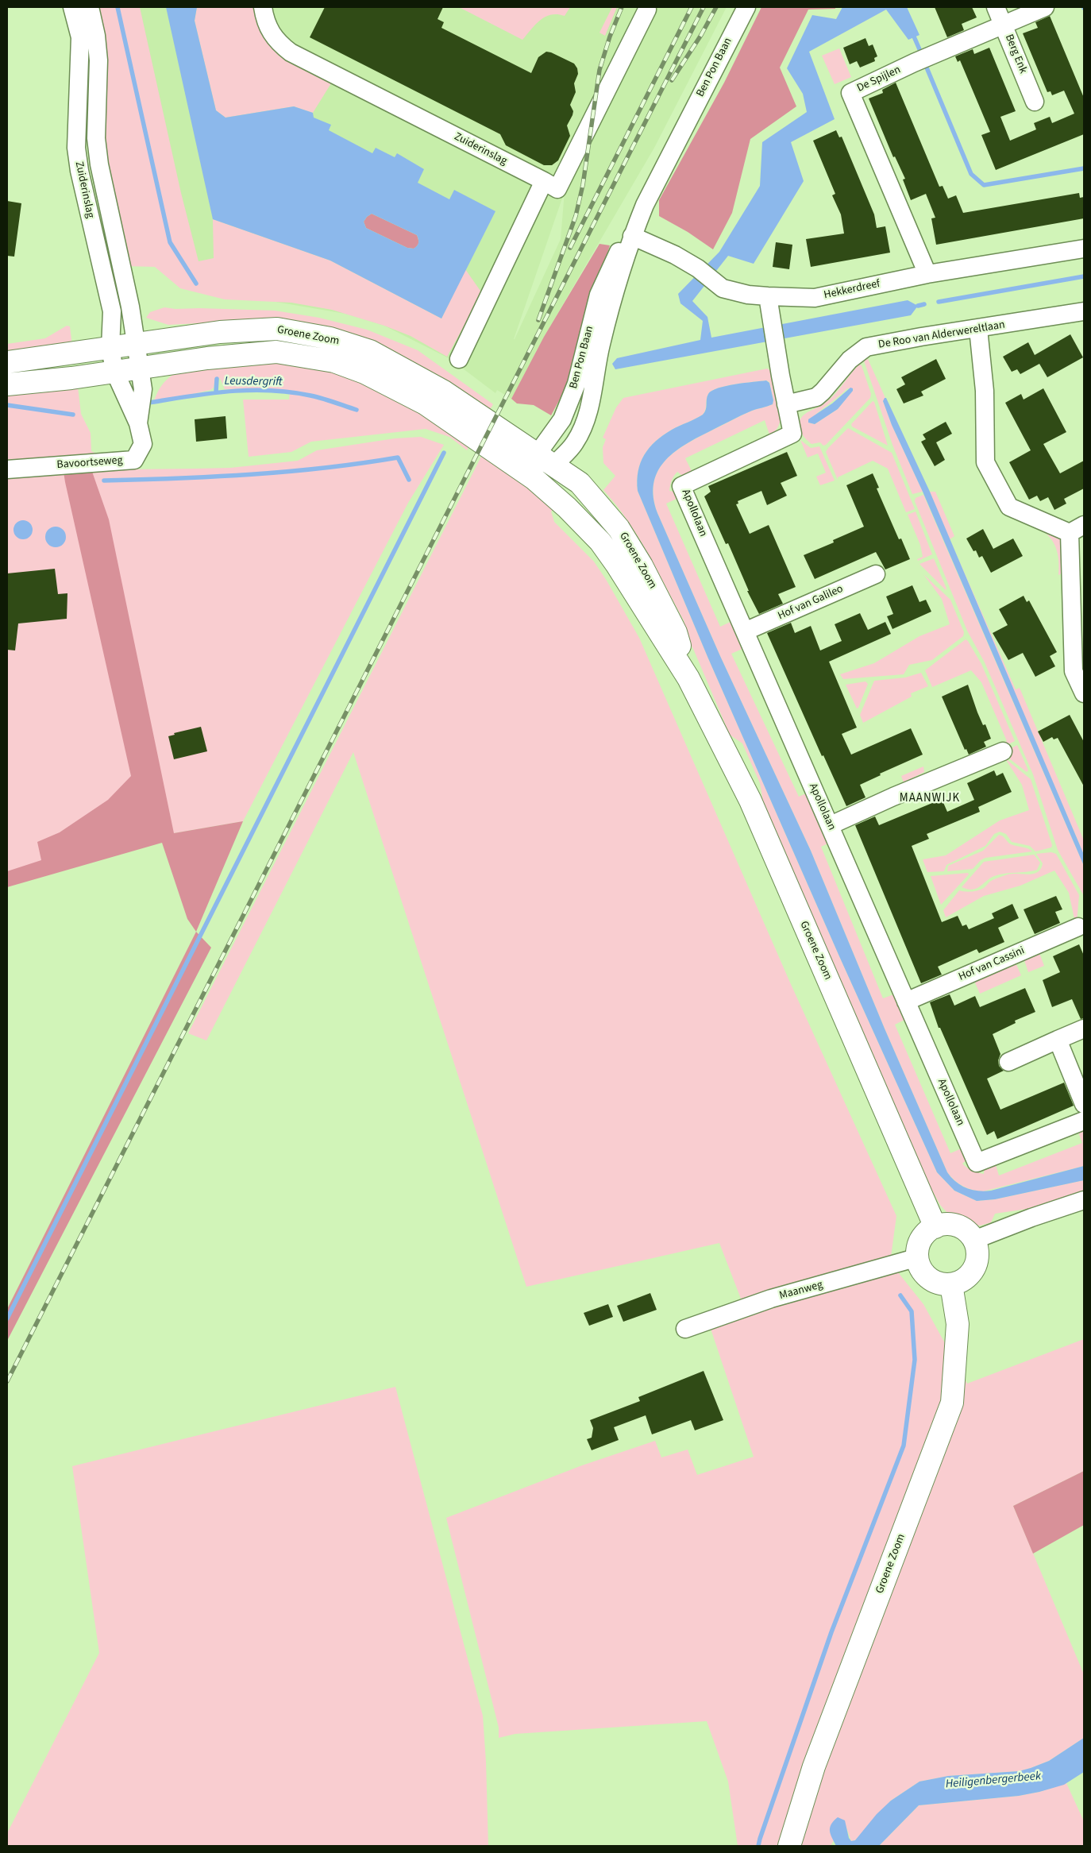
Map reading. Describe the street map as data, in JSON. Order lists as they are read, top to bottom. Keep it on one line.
{"streets":{"main road":["Groene Zoom"],"street":["Berg Enk","Ben Pon Baan","De Spijlen","Zuiderinslag","Hekkerdreef","De Roo van Alderwereltlaan","Bavoortseweg","Apollolaan","Hof van Galileo","Hof van Cassini","Maanweg"]},"crossings":[["Berg Enk","De Spijlen"],["Ben Pon Baan","Hekkerdreef"],["Ben Pon Baan","Groene Zoom"],["De Spijlen","Hekkerdreef"],["Zuiderinslag","Groene Zoom"],["Zuiderinslag","Bavoortseweg"],["De Roo van Alderwereltlaan","Apollolaan"],["Groene Zoom","Bavoortseweg"],["Groene Zoom","Maanweg"],["Apollolaan","Hof van Galileo"],["Apollolaan","Hof van Cassini"]],"districts":["MAANWIJK"],"water":["Leusdergrift","Heiligenbergerbeek"]}
